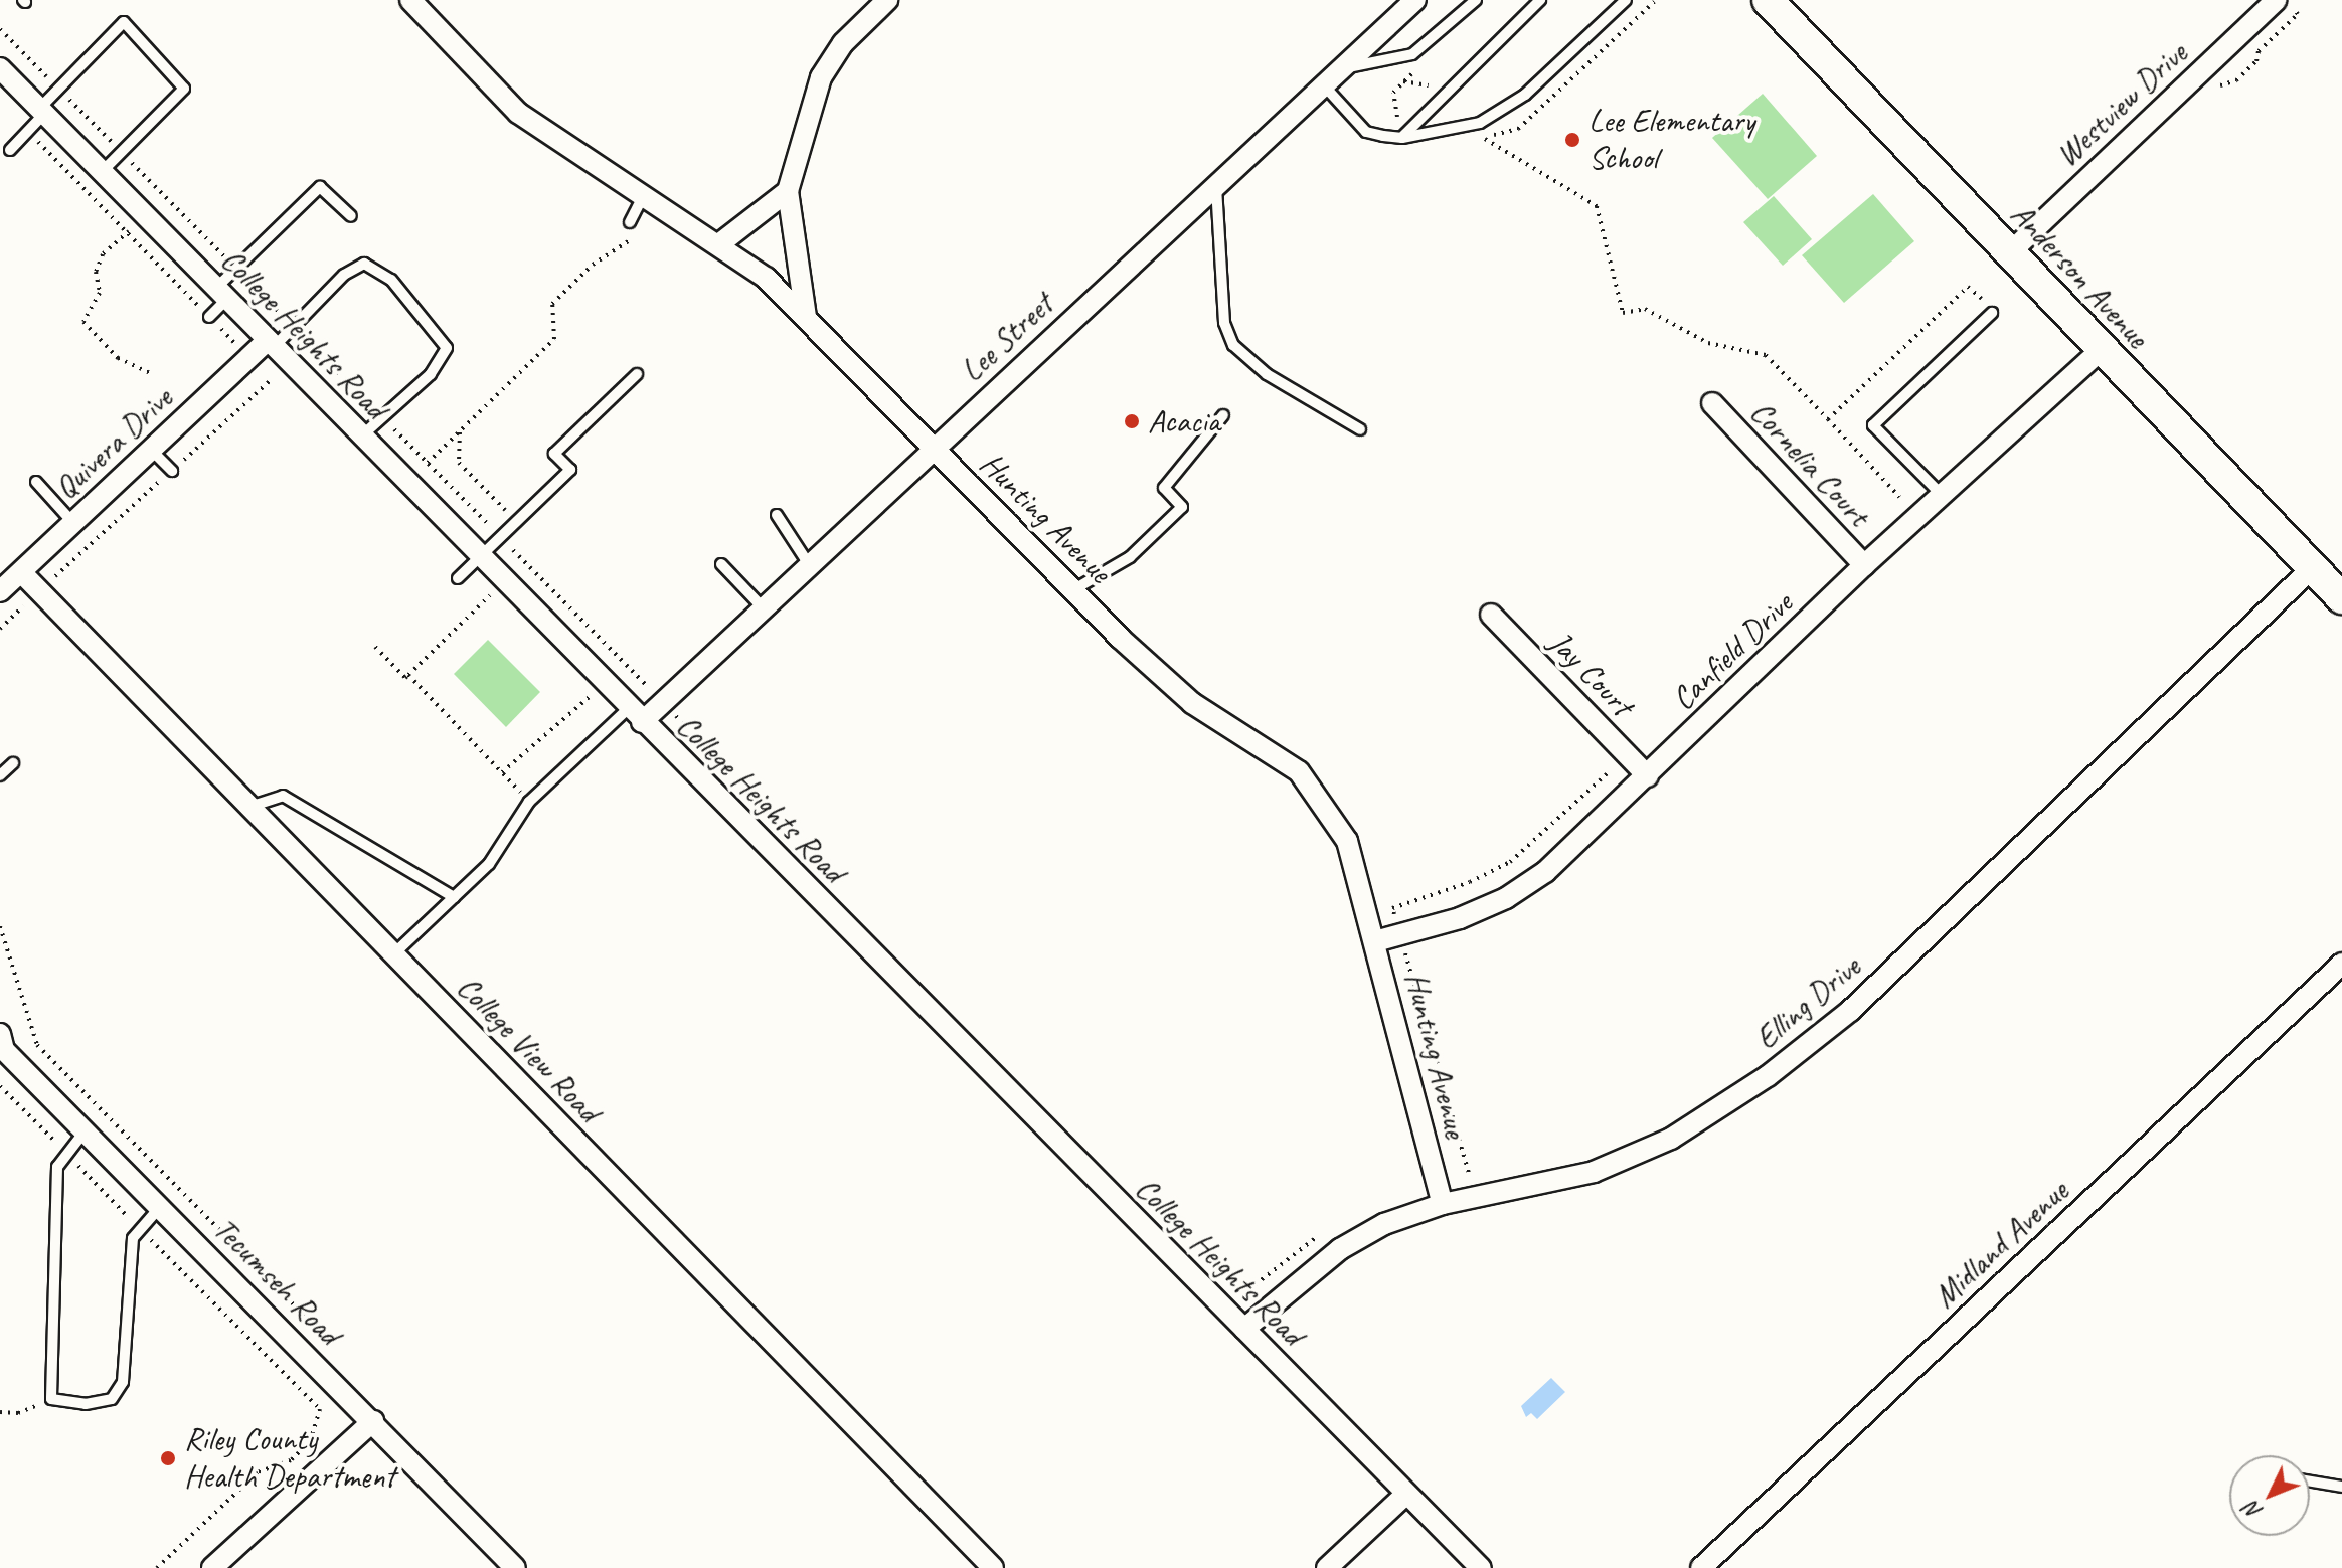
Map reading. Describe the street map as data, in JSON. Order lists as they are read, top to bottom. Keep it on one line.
{"streets":{"main road":["Anderson Avenue"],"street":["Westview Drive","College Heights Road","Lee Street","Quivera Drive","Cornelia Court","Hunting Avenue","Canfield Drive","Jay Court","Elling Drive","College View Road","Midland Avenue","Tecumseh Road"]},"crossings":[["Westview Drive","Anderson Avenue"],["Anderson Avenue","Canfield Drive"],["Anderson Avenue","Elling Drive"],["College Heights Road","Lee Street"],["College Heights Road","Quivera Drive"],["College Heights Road","Elling Drive"],["Lee Street","Hunting Avenue"],["Quivera Drive","College View Road"],["Cornelia Court","Canfield Drive"],["Hunting Avenue","Canfield Drive"],["Hunting Avenue","Elling Drive"],["Canfield Drive","Jay Court"]],"places":["Lee Elementary School","Acacia","Riley County Health Department"],"north":"bottom left"}
